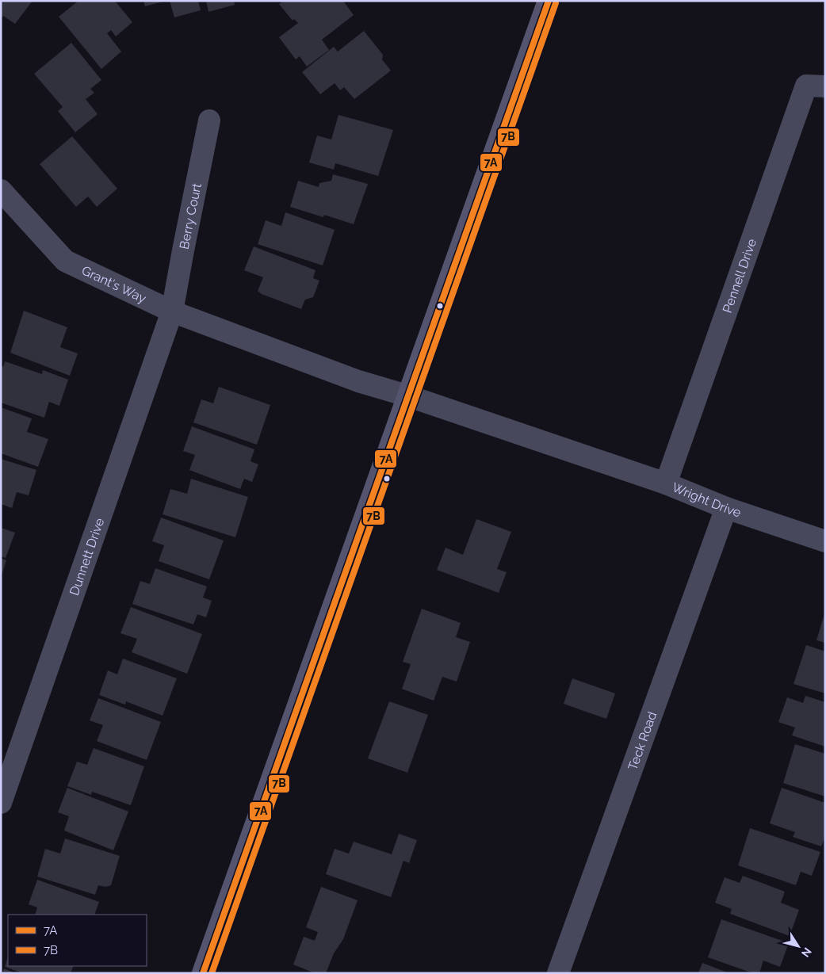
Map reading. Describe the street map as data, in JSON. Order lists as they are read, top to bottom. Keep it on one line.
{"streets":{"street":["Berry Court","Pennell Drive","Grant's Way","Wright Drive","Dunnett Drive","Teck Road"]},"crossings":[["Berry Court","Grant's Way"],["Berry Court","Dunnett Drive"],["Pennell Drive","Wright Drive"],["Grant's Way","Wright Drive"],["Grant's Way","Dunnett Drive"],["Wright Drive","Teck Road"]],"lines":["transit line 7A","transit line 7B"],"legend":["7A","7B"],"north":"bottom right"}
